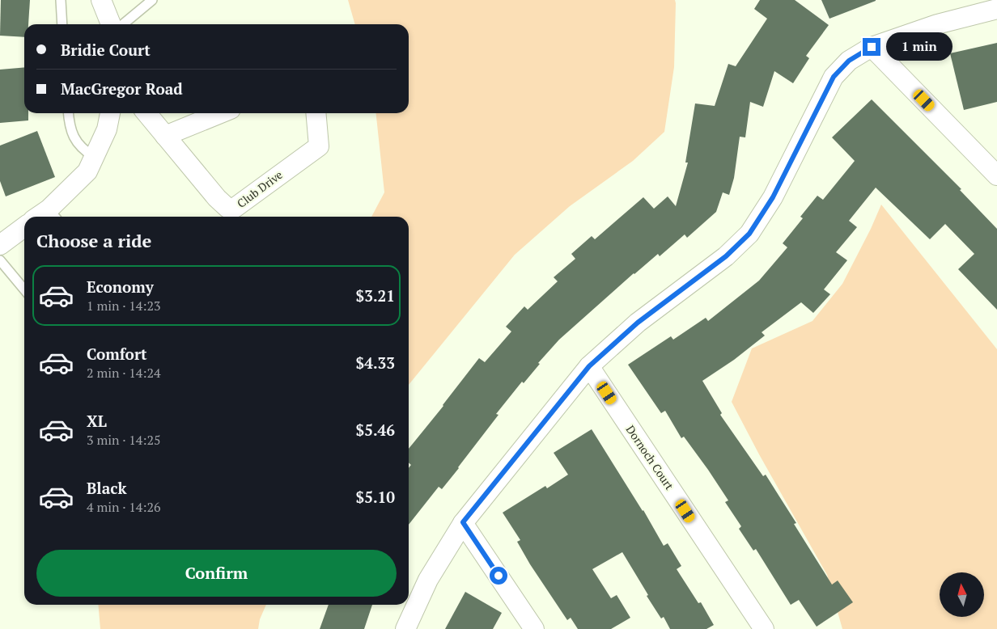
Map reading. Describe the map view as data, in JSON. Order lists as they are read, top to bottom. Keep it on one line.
{"streets":{"street":["Club Drive","Dornoch Court"]},"north":"top","page":{"banner":["Bridie Court","MacGregor Road"],"bubble":"1 min","heading":"Choose a ride","list":[{"name":"Economy","note":"1 min · 14:23","value":"$3.21"},{"name":"Comfort","note":"2 min · 14:24","value":"$4.33"},{"name":"XL","note":"3 min · 14:25","value":"$5.46"},{"name":"Black","note":"4 min · 14:26","value":"$5.10"}],"buttons":"Confirm"}}
